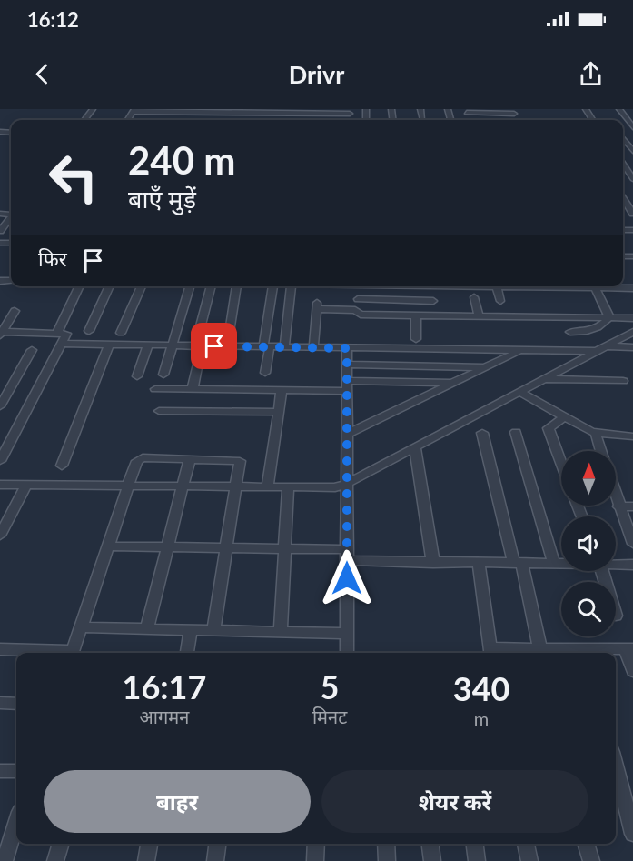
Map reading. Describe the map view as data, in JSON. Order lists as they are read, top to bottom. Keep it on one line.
{"north":"top","page":{"status":"16:12","header":"Drivr","turn":["240 m","बाएँ मुड़ें"],"then":"फिर","eta":["16:17","आगमन","5","मिनट","340","m"],"buttons":["बाहर","शेयर करें"]}}
